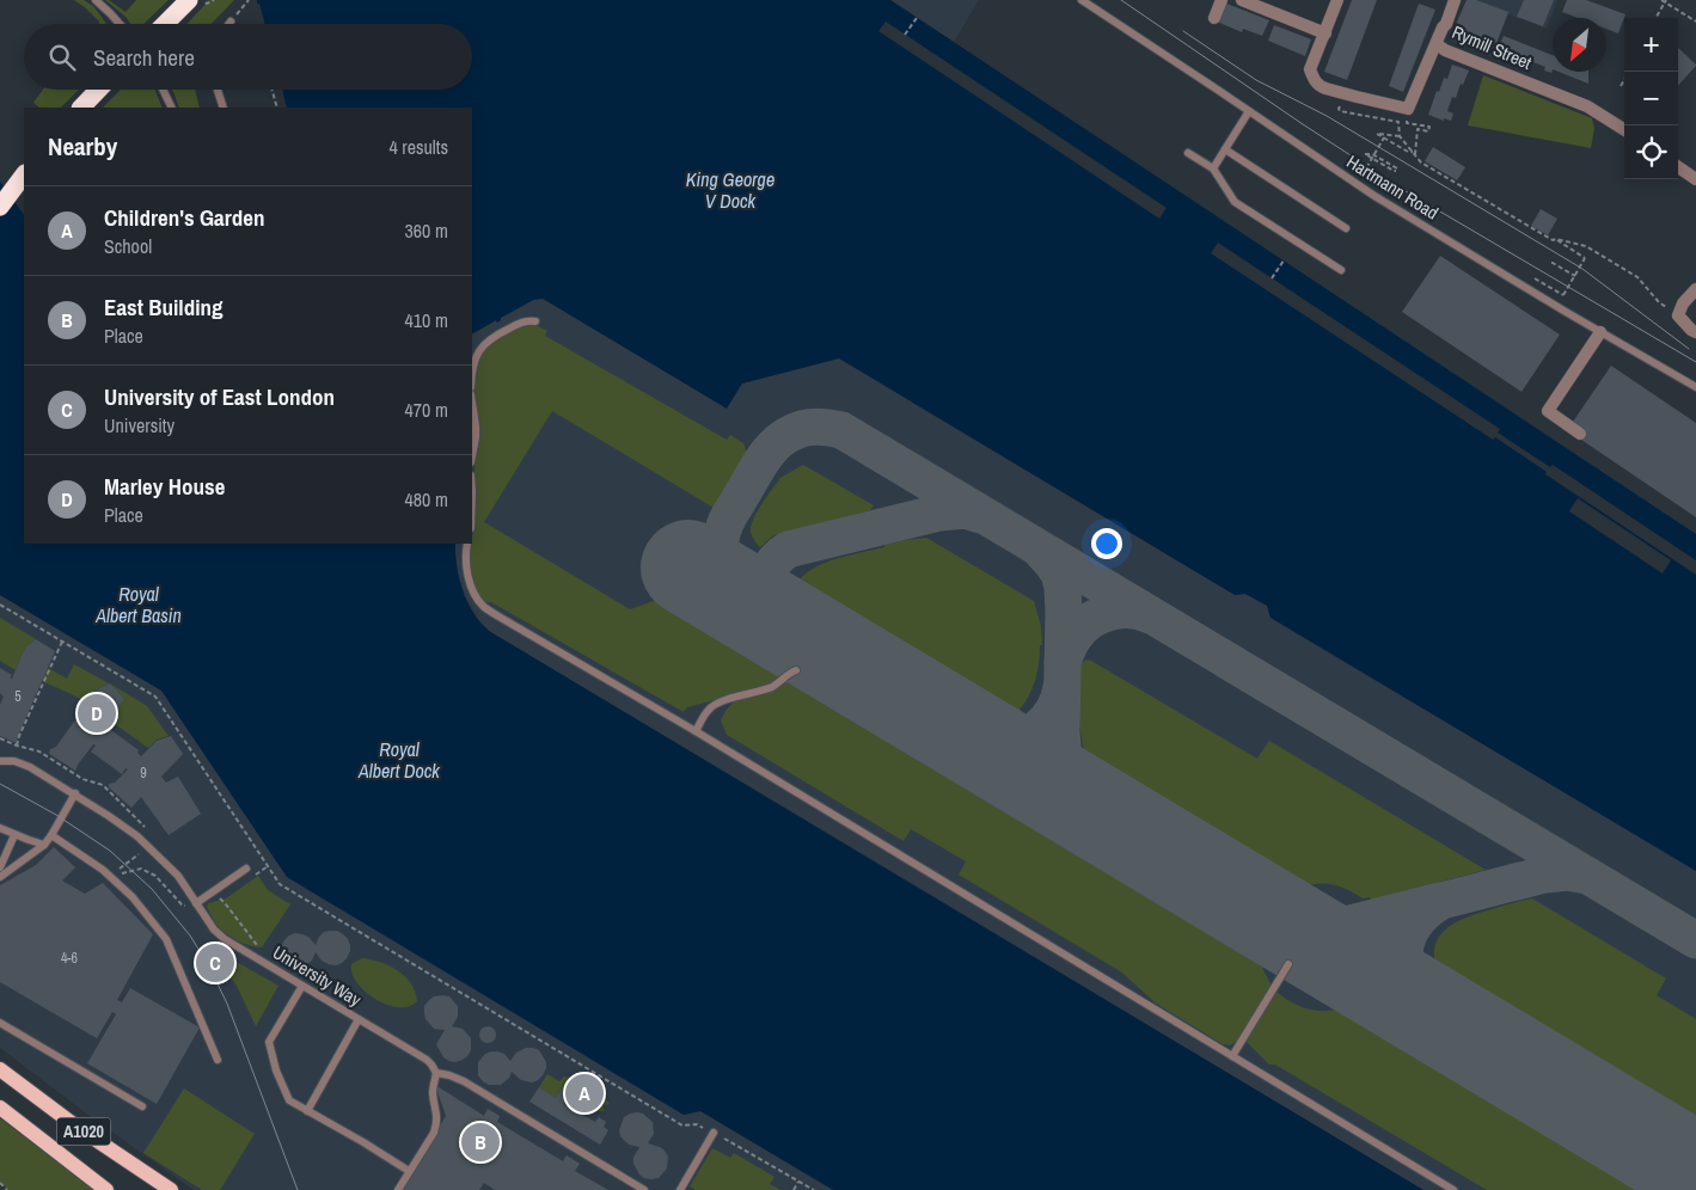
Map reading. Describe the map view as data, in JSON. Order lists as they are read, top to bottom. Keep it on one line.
{"streets":{"main road":["A1020"],"street":["Rymill Street"],"lane":["Hartmann Road","University Way"]},"water":["King George V Dock","Royal Albert Basin","Royal Albert Dock"],"house_numbers":["5","9","4-6"],"north":"bottom left","page":{"map_buttons":["+","−"],"search":"Search here","heading":["Nearby","4 results"],"list":[{"mark":"A","name":"Children's Garden","note":"School","value":"360 m"},{"mark":"B","name":"East Building","note":"Place","value":"410 m"},{"mark":"C","name":"University of East London","note":"University","value":"470 m"},{"mark":"D","name":"Marley House","note":"Place","value":"480 m"}],"pins":["D","C","A","B"]}}
